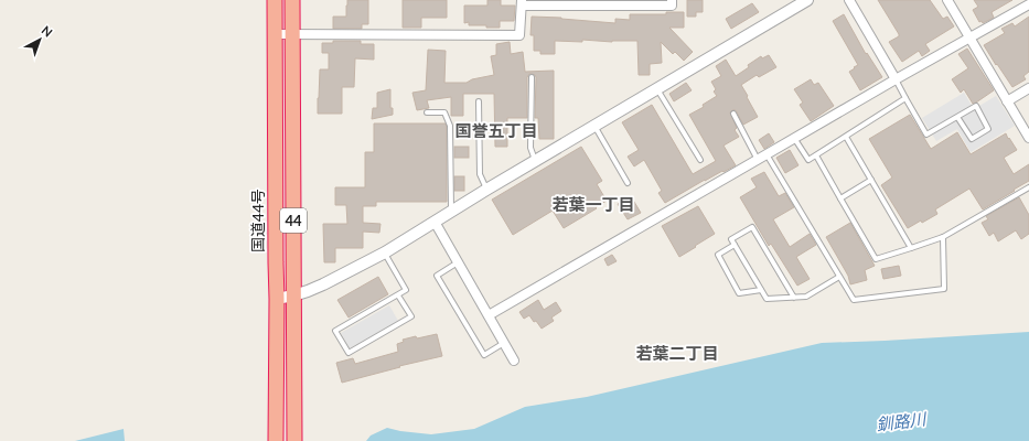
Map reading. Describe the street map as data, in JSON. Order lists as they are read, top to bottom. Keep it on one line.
{"streets":{"highway":["国道44号","44"]},"districts":["国誉五丁目","若葉一丁目","若葉二丁目"],"water":["釧路川"],"north":"top right"}
